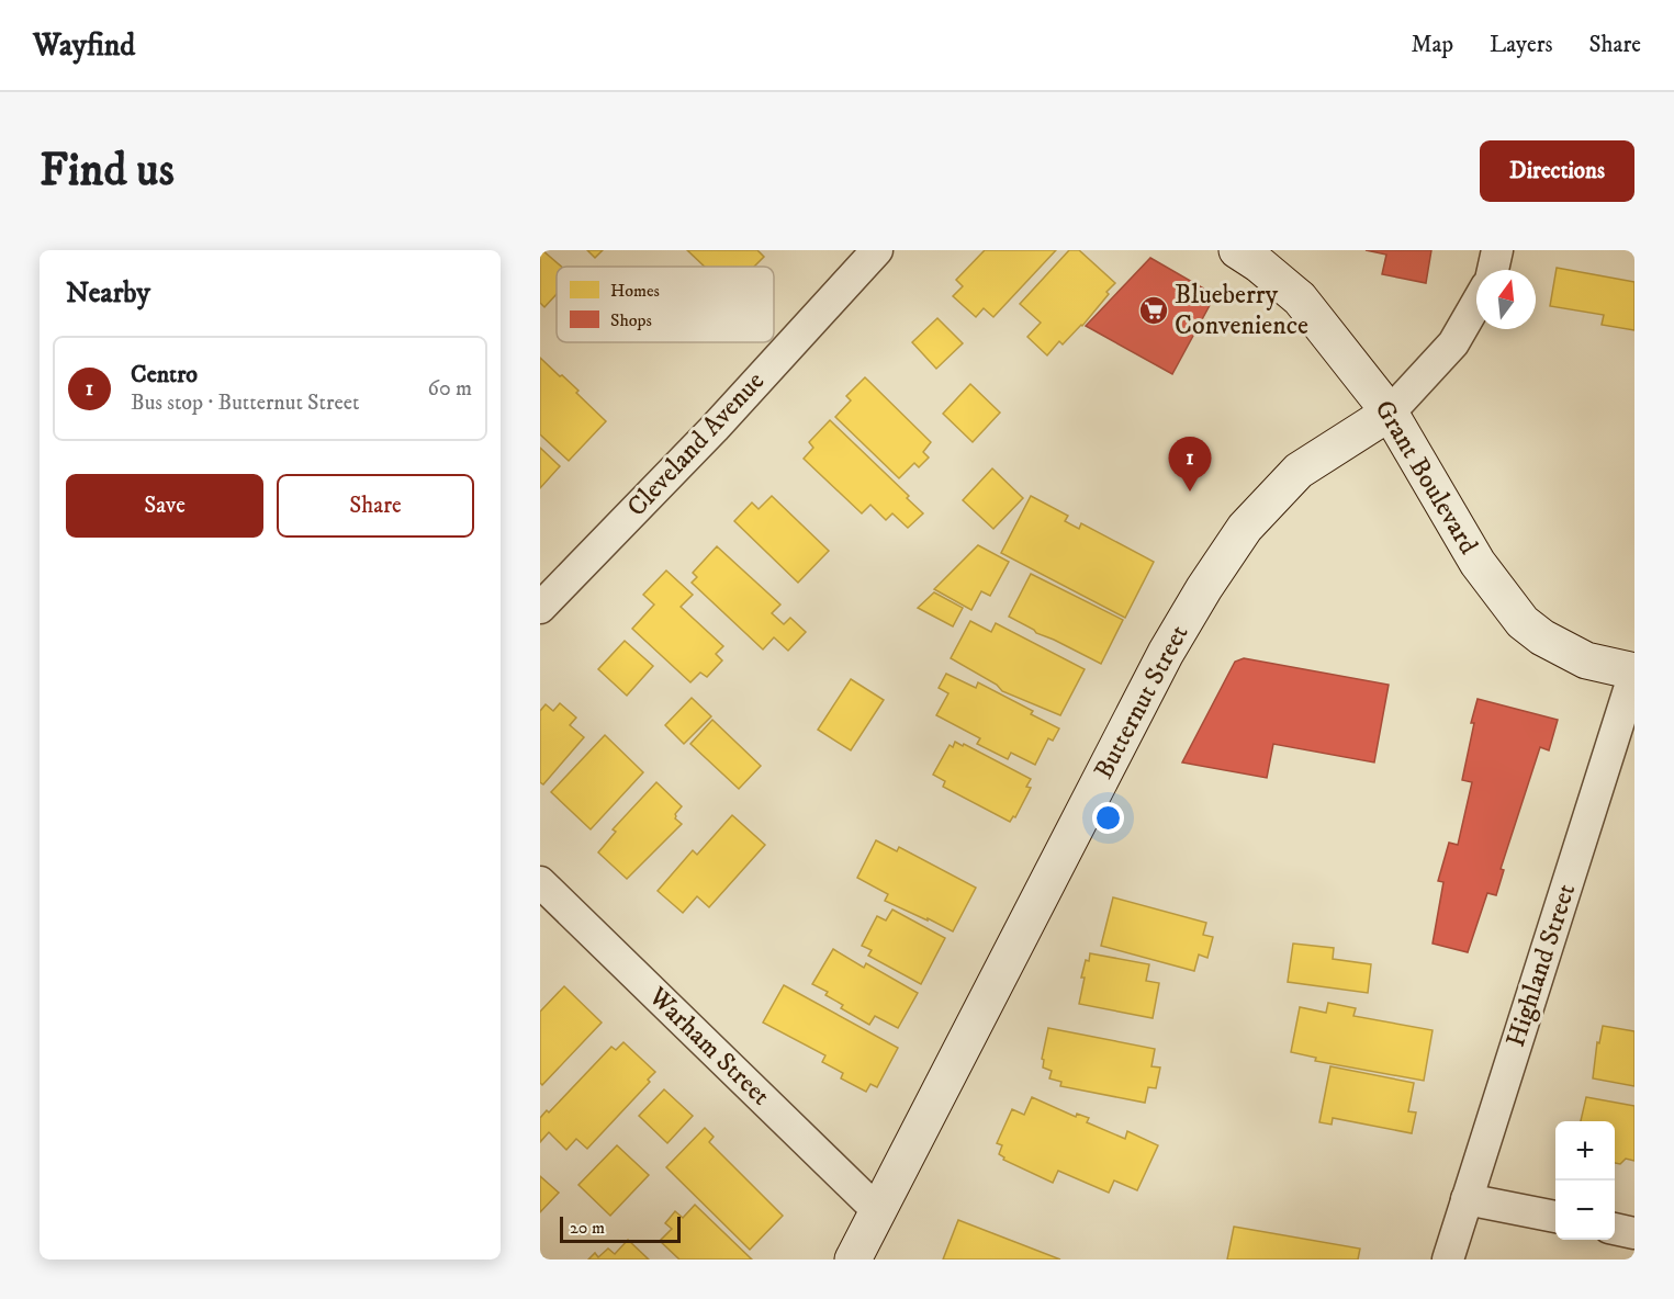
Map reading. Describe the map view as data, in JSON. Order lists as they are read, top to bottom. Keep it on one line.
{"streets":{"street":["Cleveland Avenue","Grant Boulevard","Butternut Street","Highland Street","Warham Street"]},"crossings":[["Grant Boulevard","Butternut Street"],["Grant Boulevard","Highland Street"],["Butternut Street","Warham Street"]],"places":{"supermarket":["Blueberry Convenience"]},"legend":["Homes","Shops"],"scale_bar":"20 m","north":"top","page":{"header":"Wayfind","nav":["Map","Layers","Share"],"buttons":["Directions",["Save","Share"]],"title":"Find us","heading":"Nearby","list":[{"mark":"1","name":"Centro","note":"Bus stop · Butternut Street","value":"60 m"}],"pins":"1","map_buttons":["+","−"],"scale":"20 m"}}
